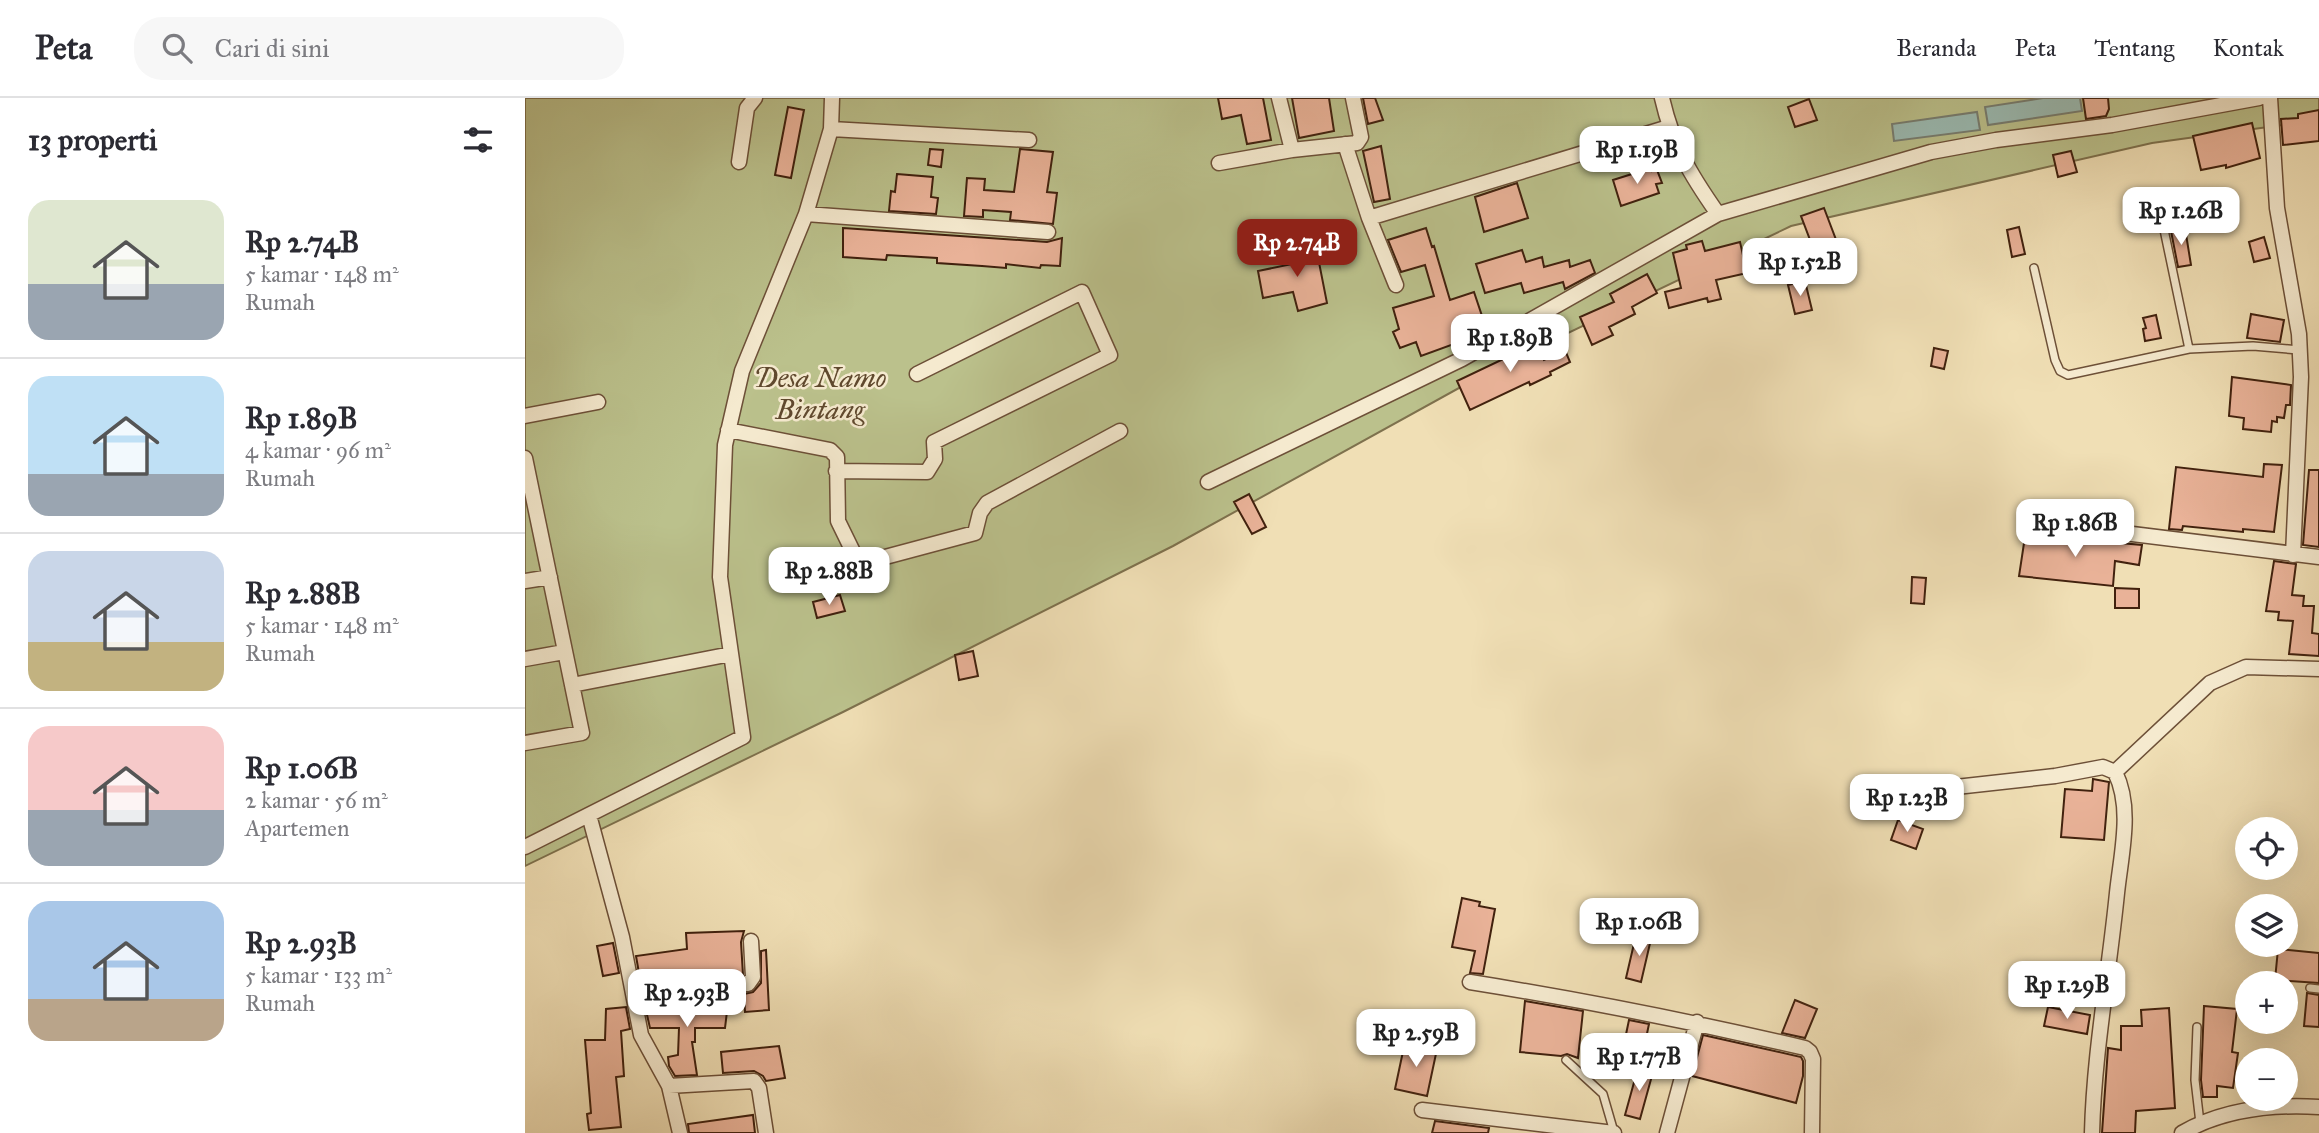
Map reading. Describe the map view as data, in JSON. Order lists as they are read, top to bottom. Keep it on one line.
{"parks":["Desa Namo Bintang"],"page":{"header":"Peta","search":"Cari di sini","nav":["Beranda","Peta","Tentang","Kontak"],"heading":"13 properti","price":["Rp 1.19B","Rp 1.26B","Rp 2.74B","Rp 1.52B","Rp 1.89B","Rp 1.86B","Rp 2.88B","Rp 1.23B","Rp 1.06B","Rp 1.29B","Rp 2.93B","Rp 2.59B","Rp 1.77B"],"list":[{"name":"Rp 2.74B","note":"5 kamar · 148 m² · Rumah"},{"name":"Rp 1.89B","note":"4 kamar · 96 m² · Rumah"},{"name":"Rp 2.88B","note":"5 kamar · 148 m² · Rumah"},{"name":"Rp 1.06B","note":"2 kamar · 56 m² · Apartemen"},{"name":"Rp 2.93B","note":"5 kamar · 133 m² · Rumah"}],"map_buttons":["+","−"]}}
